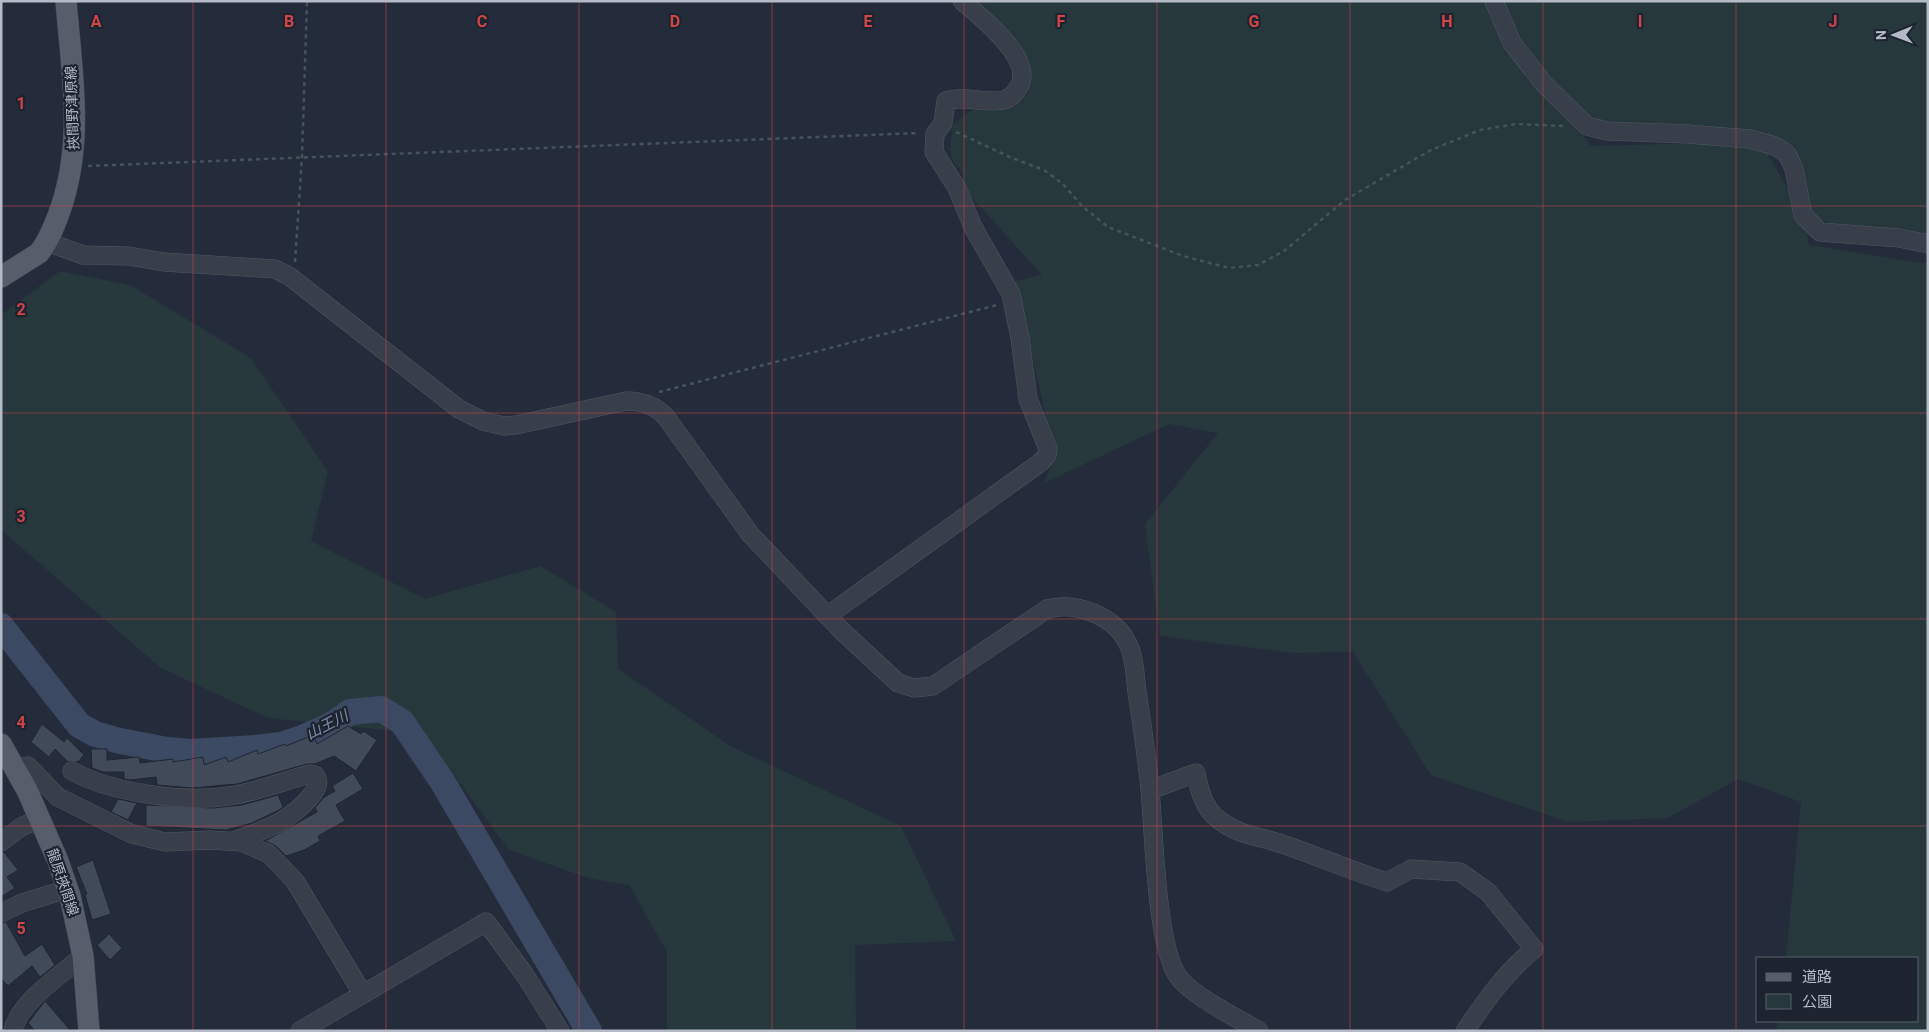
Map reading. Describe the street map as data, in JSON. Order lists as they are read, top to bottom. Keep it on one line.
{"streets":{"main road":["挾間野津原線","龍原挾間線"]},"water":["山王川"],"legend":["道路","公園"],"north":"left","grid":{"columns":["A","B","C","D","E","F","G","H","I","J"],"rows":["1","2","3","4","5"]}}
